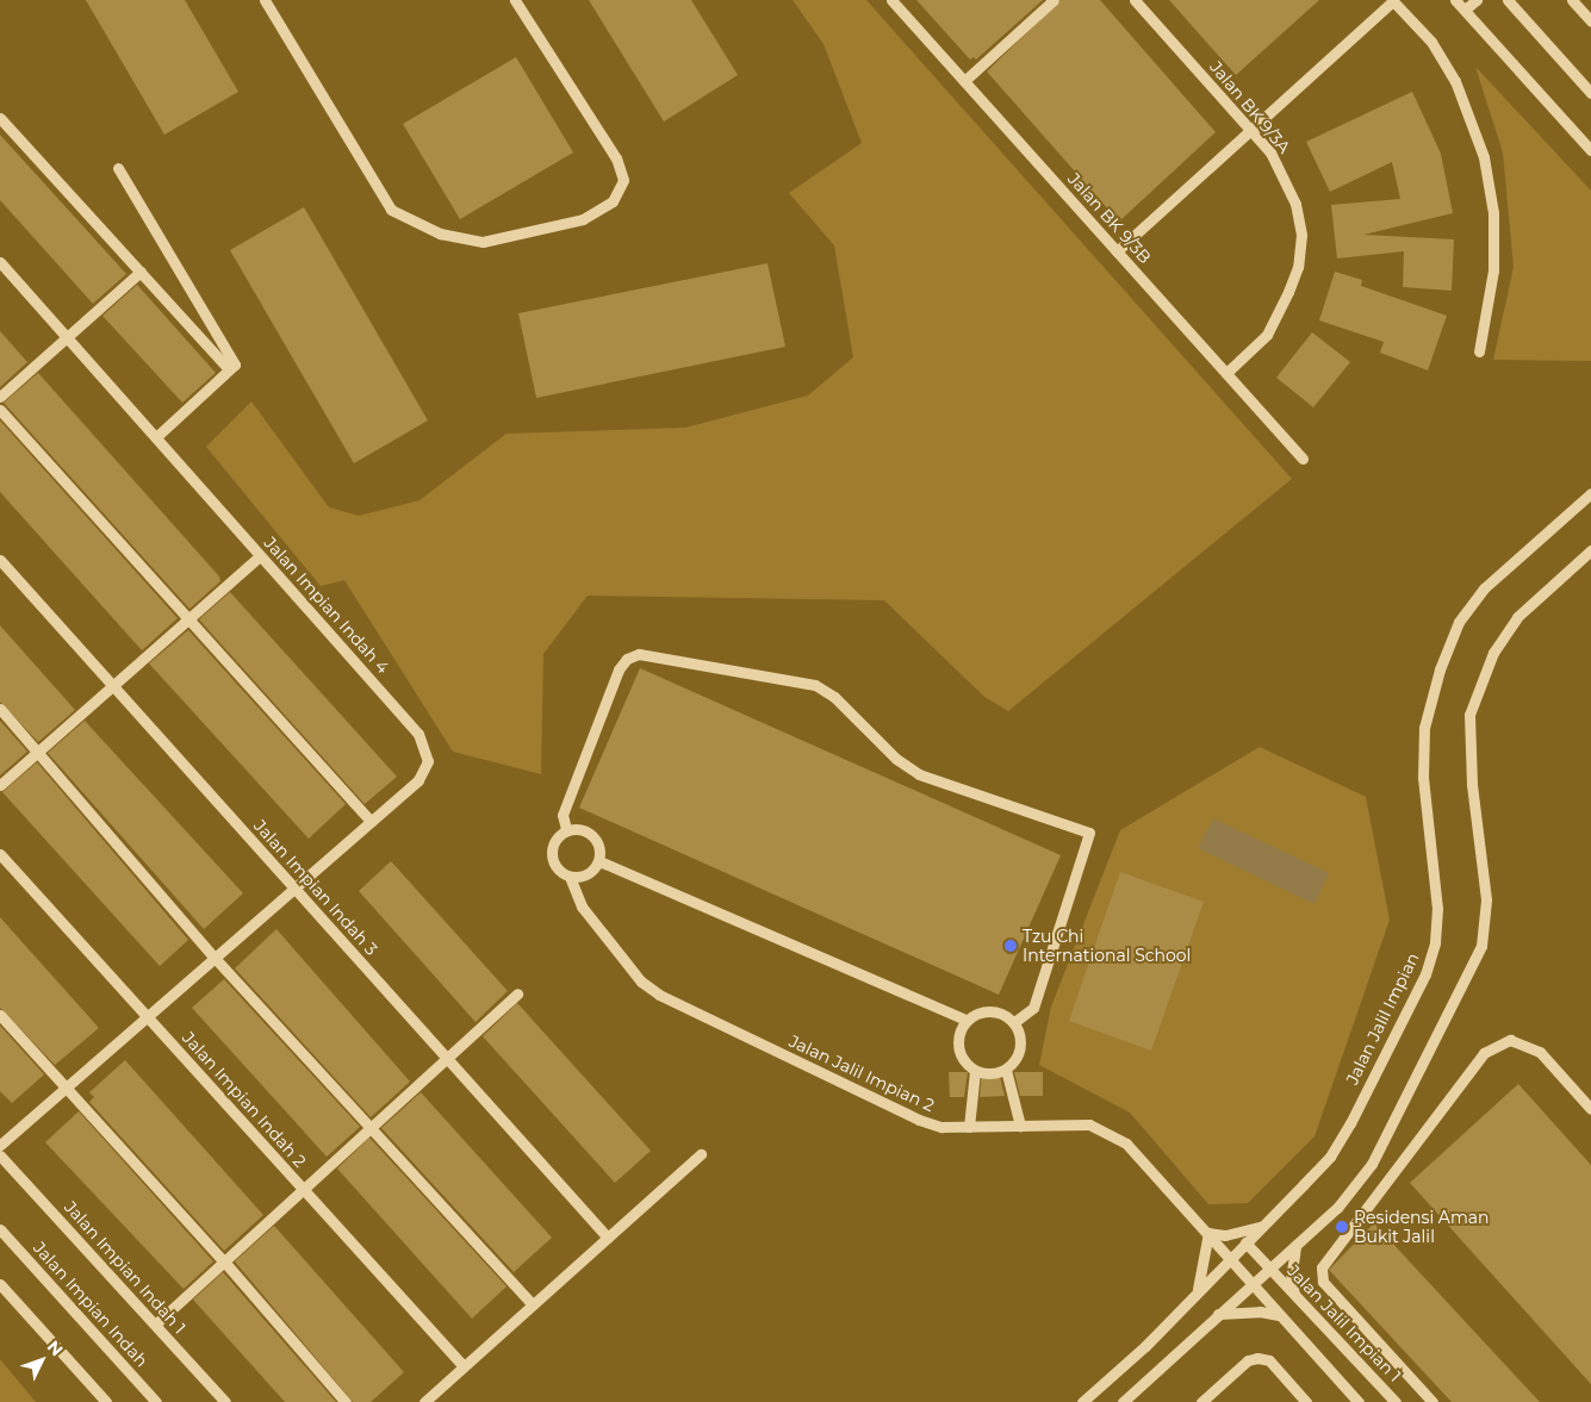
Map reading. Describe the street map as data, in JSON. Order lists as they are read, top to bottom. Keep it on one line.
{"streets":{"street":["Jalan BK 9/3A","Jalan BK 9/3B","Jalan Impian Indah 4","Jalan Impian Indah 3","Jalan Jalil Impian","Jalan Jalil Impian 2","Jalan Impian Indah 2","Jalan Impian Indah 1","Jalan Impian Indah","Jalan Jalil Impian 1"]},"crossings":[["Jalan BK 9/3A","Jalan BK 9/3B"],["Jalan Impian Indah 4","Jalan Impian Indah 3"],["Jalan Impian Indah 4","Jalan Impian Indah 2"],["Jalan Jalil Impian","Jalan Jalil Impian 2"],["Jalan Jalil Impian","Jalan Jalil Impian 1"]],"places":["Tzu Chi International School","Residensi Aman Bukit Jalil"],"north":"top right"}
